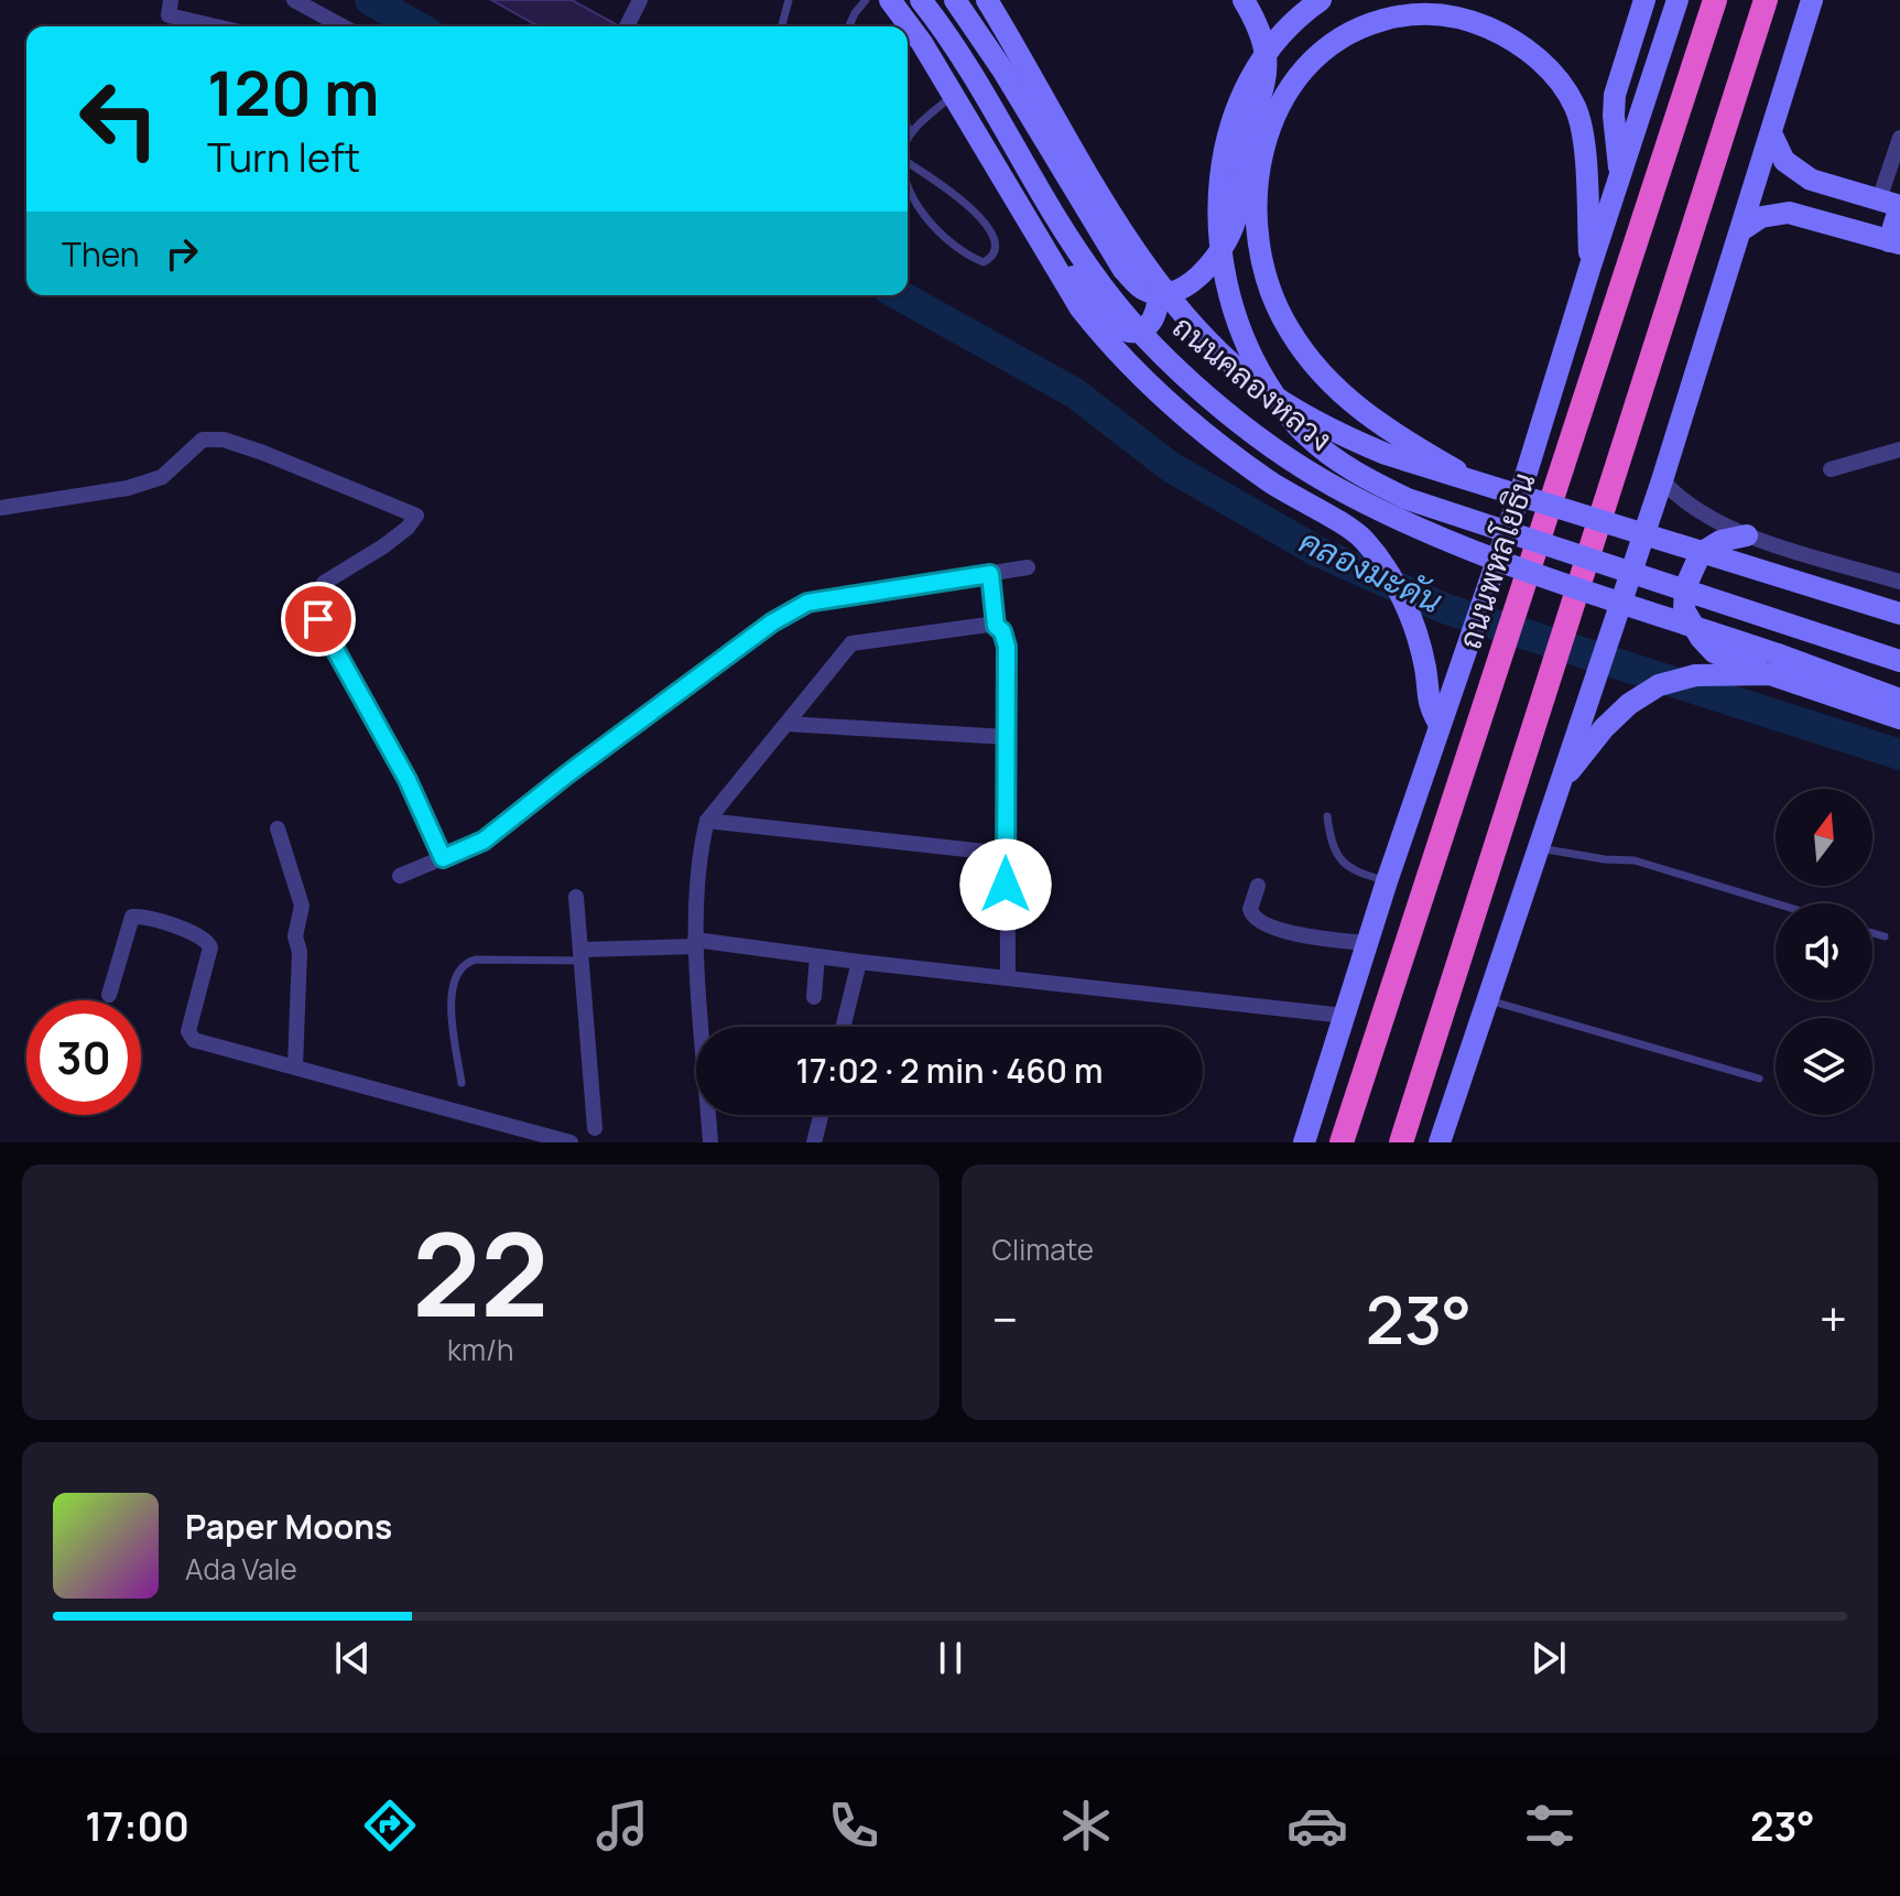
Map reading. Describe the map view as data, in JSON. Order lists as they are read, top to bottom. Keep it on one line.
{"streets":{"highway":["ถนนพหลโยธิน"],"main road":["ถนนคลองหลวง"]},"water":["คลองมะดัน"],"north":"top","page":{"turn":["120 m","Turn left"],"then":"Then","limit":"30","trip":"17:02 · 2 min · 460 m","tile":[["22","km/h"],"Climate"],"heat":["−","23°","+"],"song":["Paper Moons","Ada Vale"],"tabs":["17:00","23°"]}}
